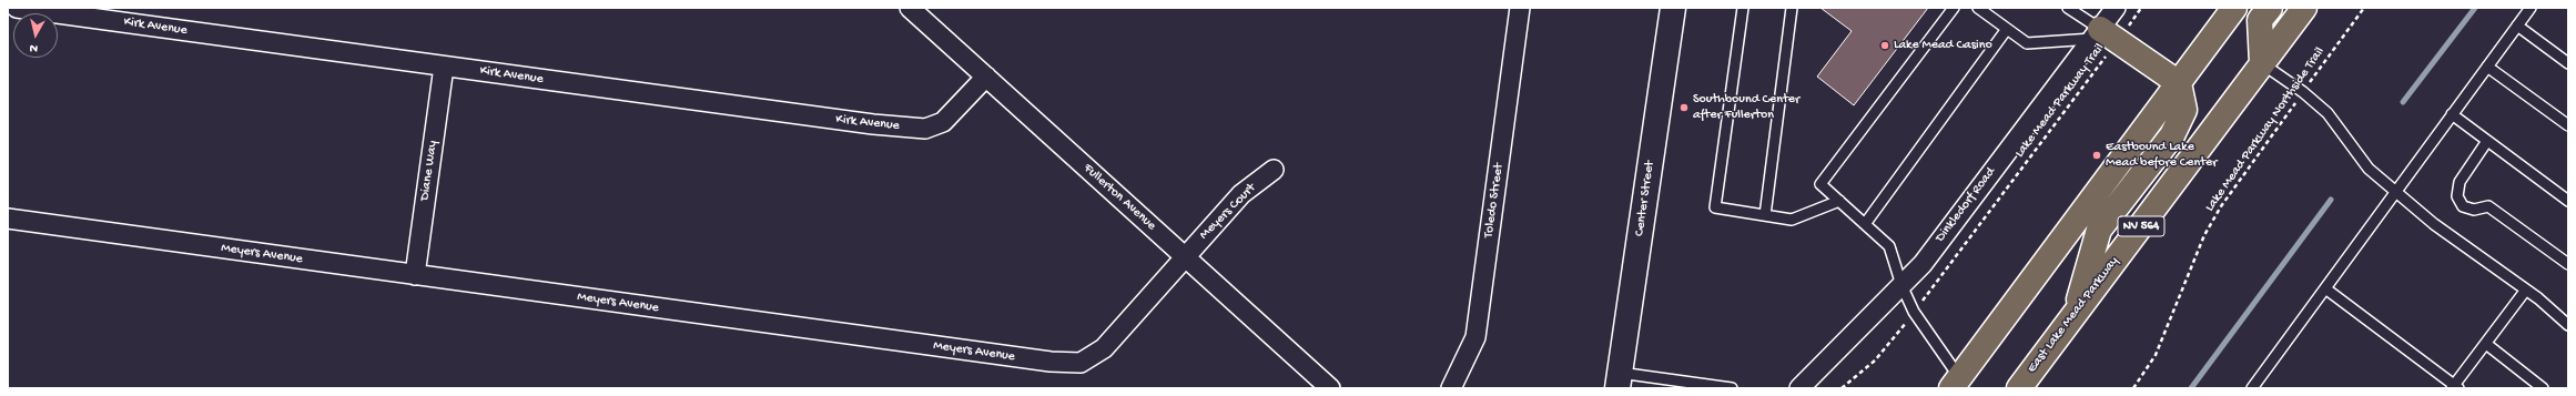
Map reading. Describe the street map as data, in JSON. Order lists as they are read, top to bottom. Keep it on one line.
{"streets":{"main road":["NV 564","East Lake Mead Parkway"],"street":["Kirk Avenue","Diane Way","Fullerton Avenue","Center Street","Toledo Street","Dinkledorf Road","Meyers Court","Meyers Avenue"],"path":["Lake Mead Parkway Trail","Lake Mead Parkway Northside Trail"]},"crossings":[["Kirk Avenue","Diane Way"],["Kirk Avenue","Fullerton Avenue"],["Lake Mead Parkway Trail","Dinkledorf Road"],["Diane Way","Meyers Avenue"],["Fullerton Avenue","Meyers Court"],["Fullerton Avenue","Meyers Avenue"],["Meyers Court","Meyers Avenue"]],"places":["Lake Mead Casino","Southbound Center after Fullerton","Eastbound Lake Mead before Center"],"north":"bottom"}
